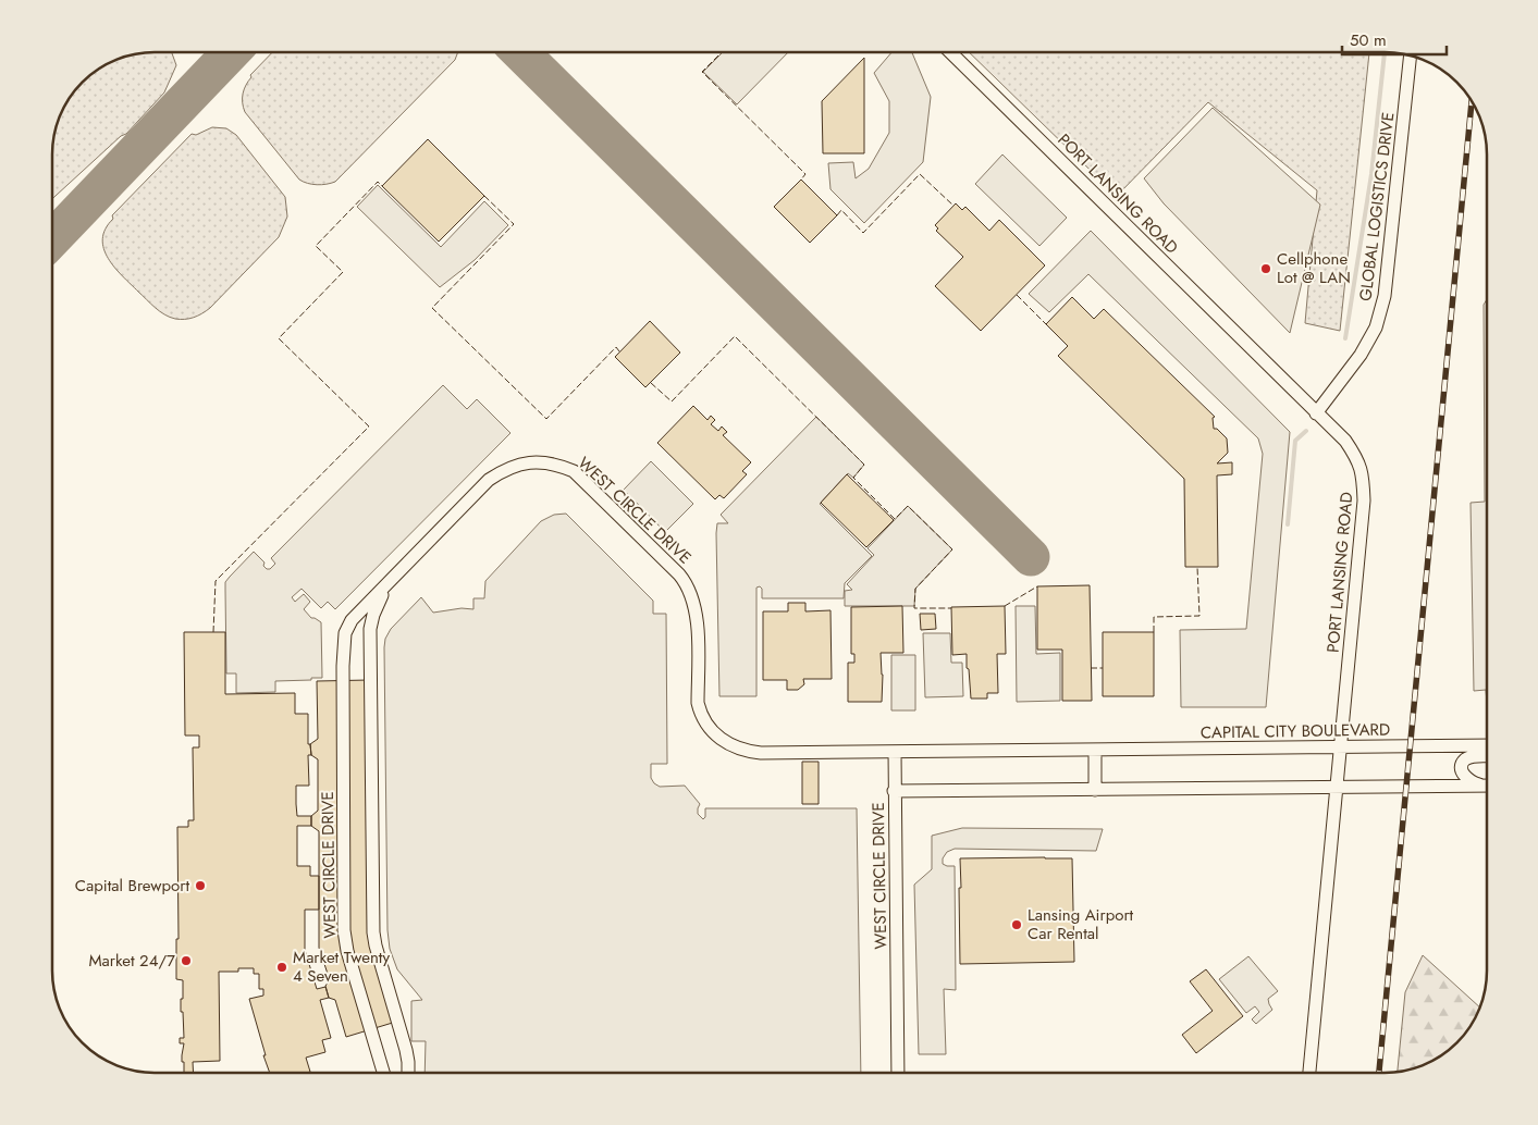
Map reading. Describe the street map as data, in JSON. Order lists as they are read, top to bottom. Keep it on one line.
{"streets":{"street":["PORT LANSING ROAD","GLOBAL LOGISTICS DRIVE","WEST CIRCLE DRIVE","CAPITAL CITY BOULEVARD"]},"crossings":[["PORT LANSING ROAD","GLOBAL LOGISTICS DRIVE"],["PORT LANSING ROAD","CAPITAL CITY BOULEVARD"],["WEST CIRCLE DRIVE","CAPITAL CITY BOULEVARD"]],"places":["Cellphone Lot @ LAN","Capital Brewport","Lansing Airport Car Rental","Market 24/7","Market Twenty 4 Seven"],"scale_bar":"50 m"}
